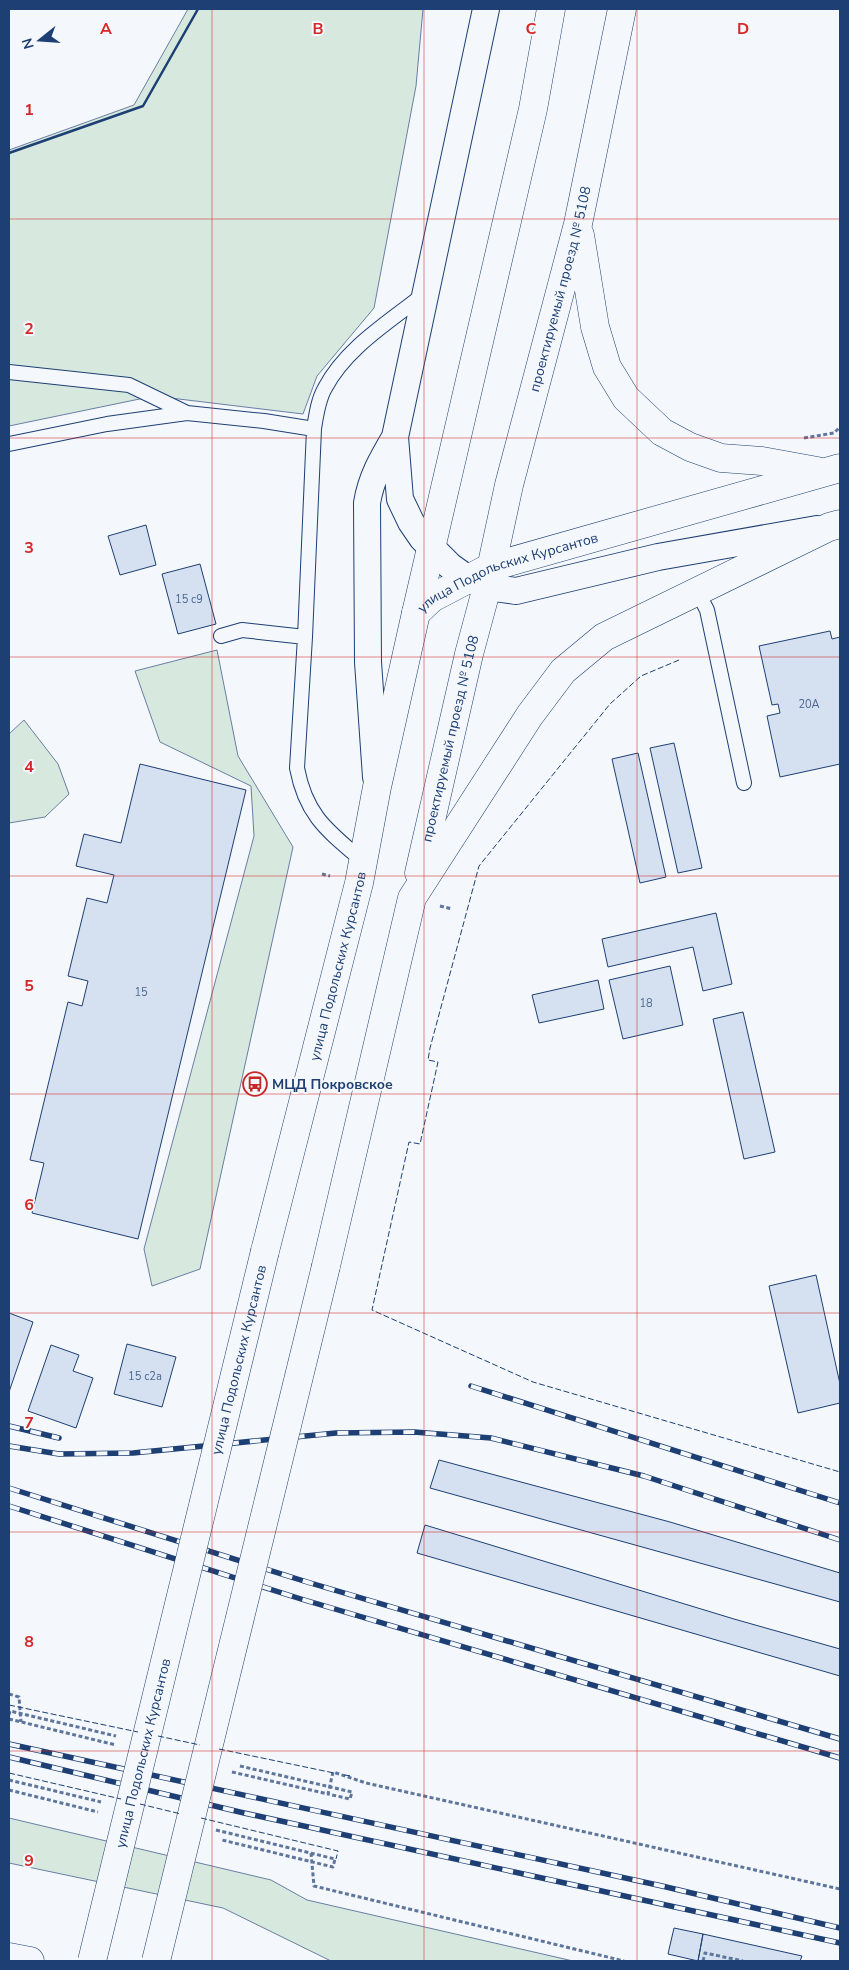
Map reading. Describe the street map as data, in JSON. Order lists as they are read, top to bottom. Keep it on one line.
{"streets":{"main road":["проектируемый проезд № 5108","улица Подольских Курсантов"]},"crossings":[["проектируемый проезд № 5108","улица Подольских Курсантов"]],"places":{"bus stop":["МЦД Покровское"]},"house_numbers":["15 с9","20А","15","18","15 с2а"],"north":"left","grid":{"columns":["A","B","C","D"],"rows":["1","2","3","4","5","6","7","8","9"]}}
